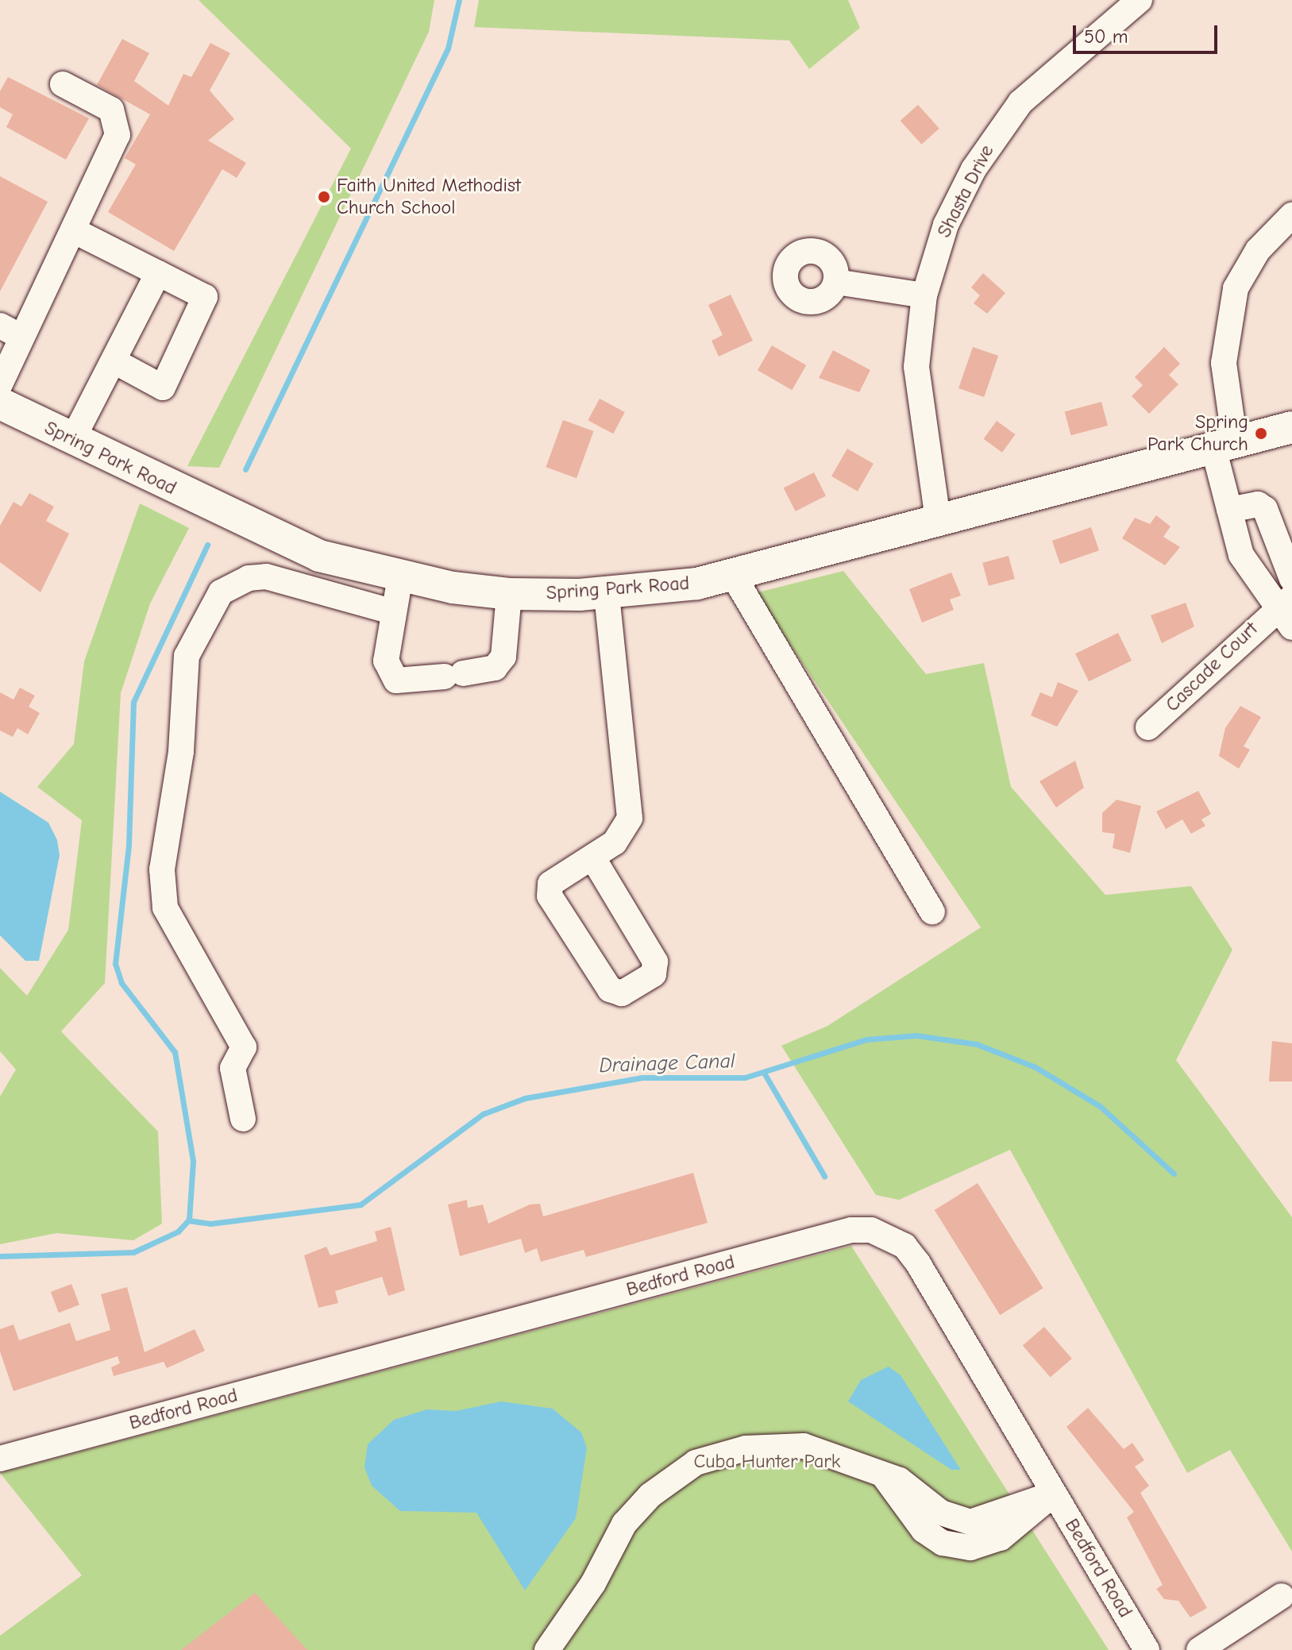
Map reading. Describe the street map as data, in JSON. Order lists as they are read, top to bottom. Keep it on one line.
{"streets":{"main road":["Spring Park Road"],"street":["Shasta Drive","Cascade Court","Bedford Road"]},"crossings":[["Shasta Drive","Spring Park Road"]],"water":["Drainage Canal"],"parks":["Cuba Hunter Park"],"places":["Faith United Methodist Church School","Spring Park Church"],"scale_bar":"50 m"}
